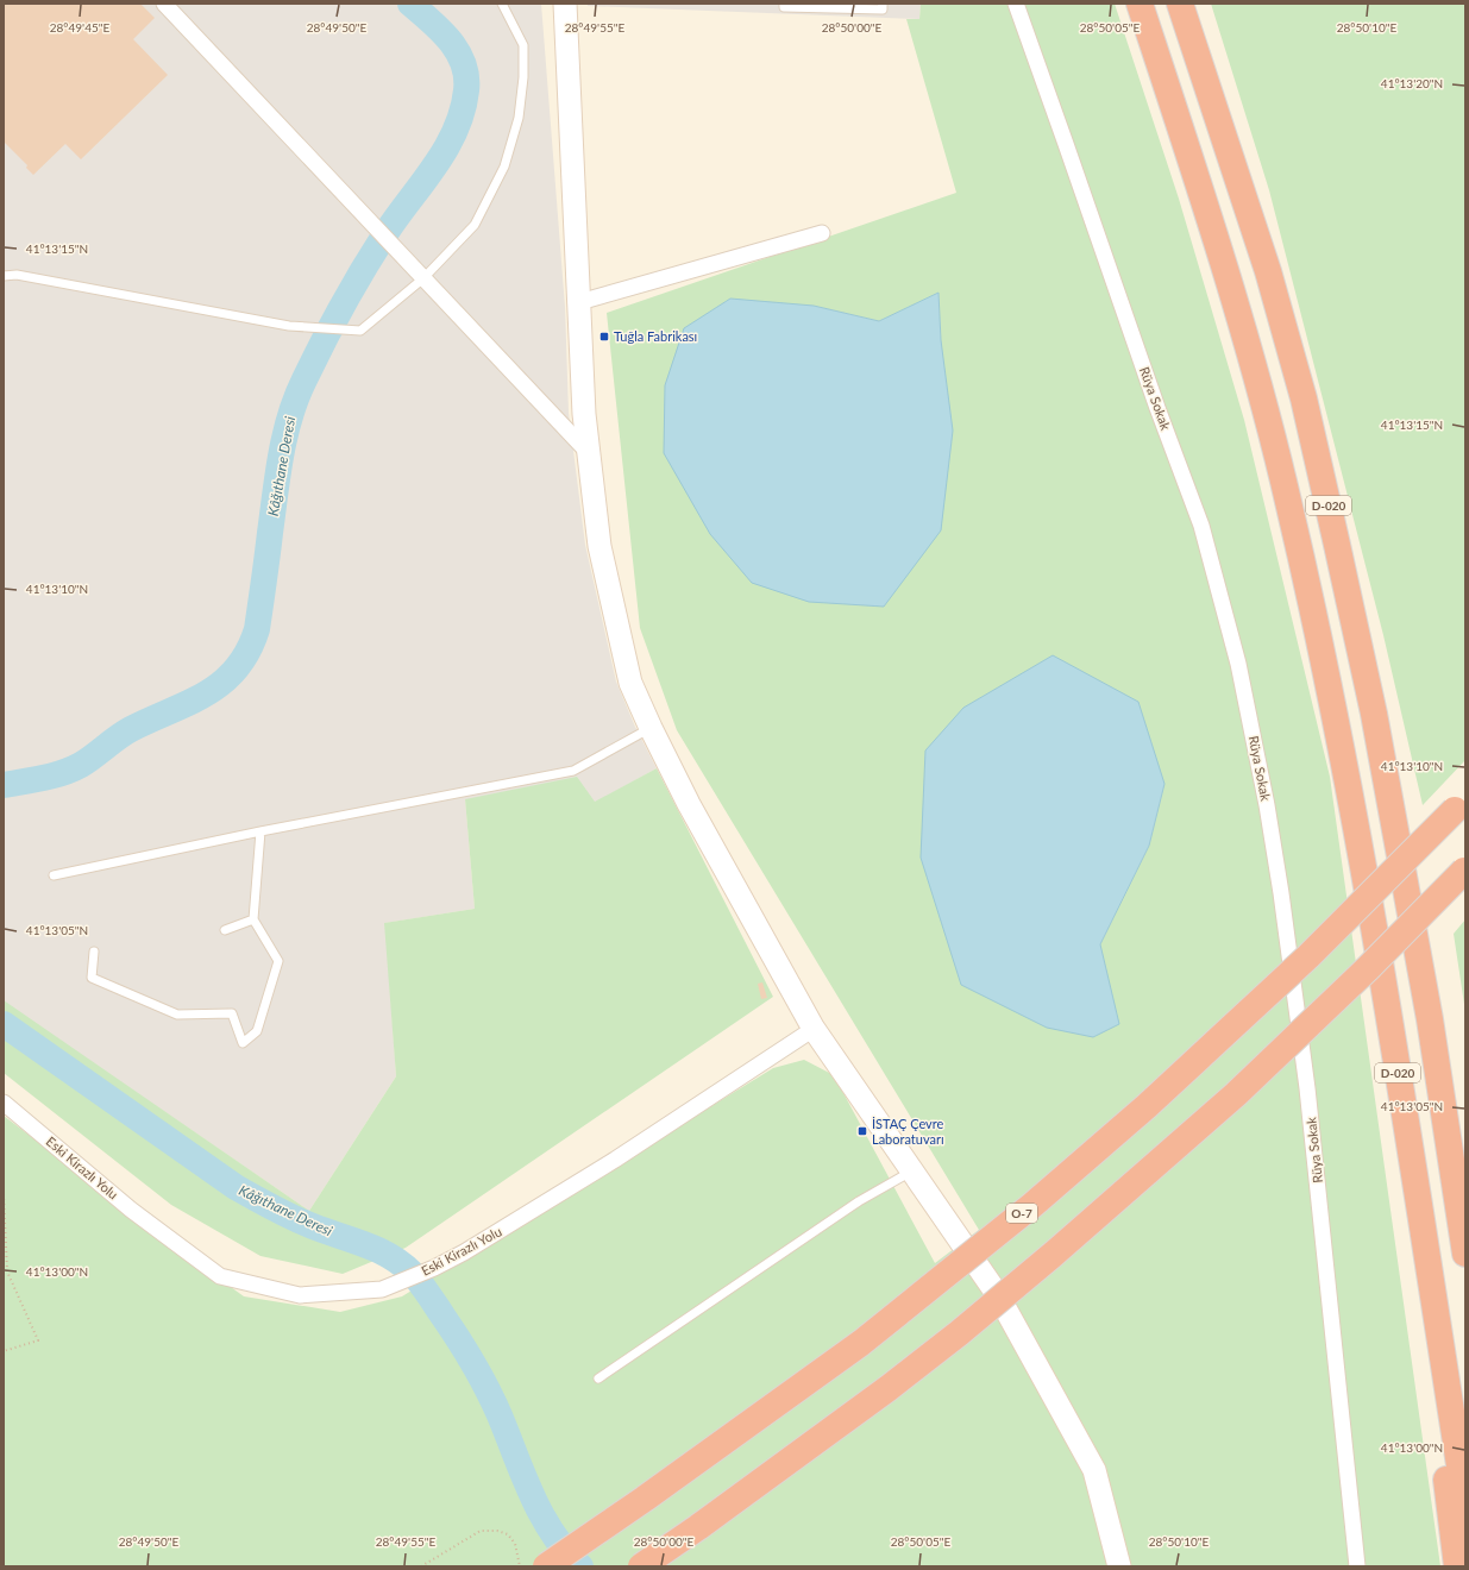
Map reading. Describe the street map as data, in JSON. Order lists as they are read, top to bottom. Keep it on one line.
{"streets":{"highway":["D-020","O-7"],"street":["Rüya Sokak","Eski Kirazlı Yolu"]},"water":["Kâğıthane Deresi"],"places":{"transit":["Tuğla Fabrikası","İSTAÇ Çevre Laboratuvarı"]},"coordinates":["28°49'45\"E","28°49'50\"E","28°49'55\"E","28°50'00\"E","28°50'05\"E","28°50'10\"E","41°13'20\"N","41°13'15\"N","41°13'10\"N","41°13'05\"N","41°13'00\"N"]}
